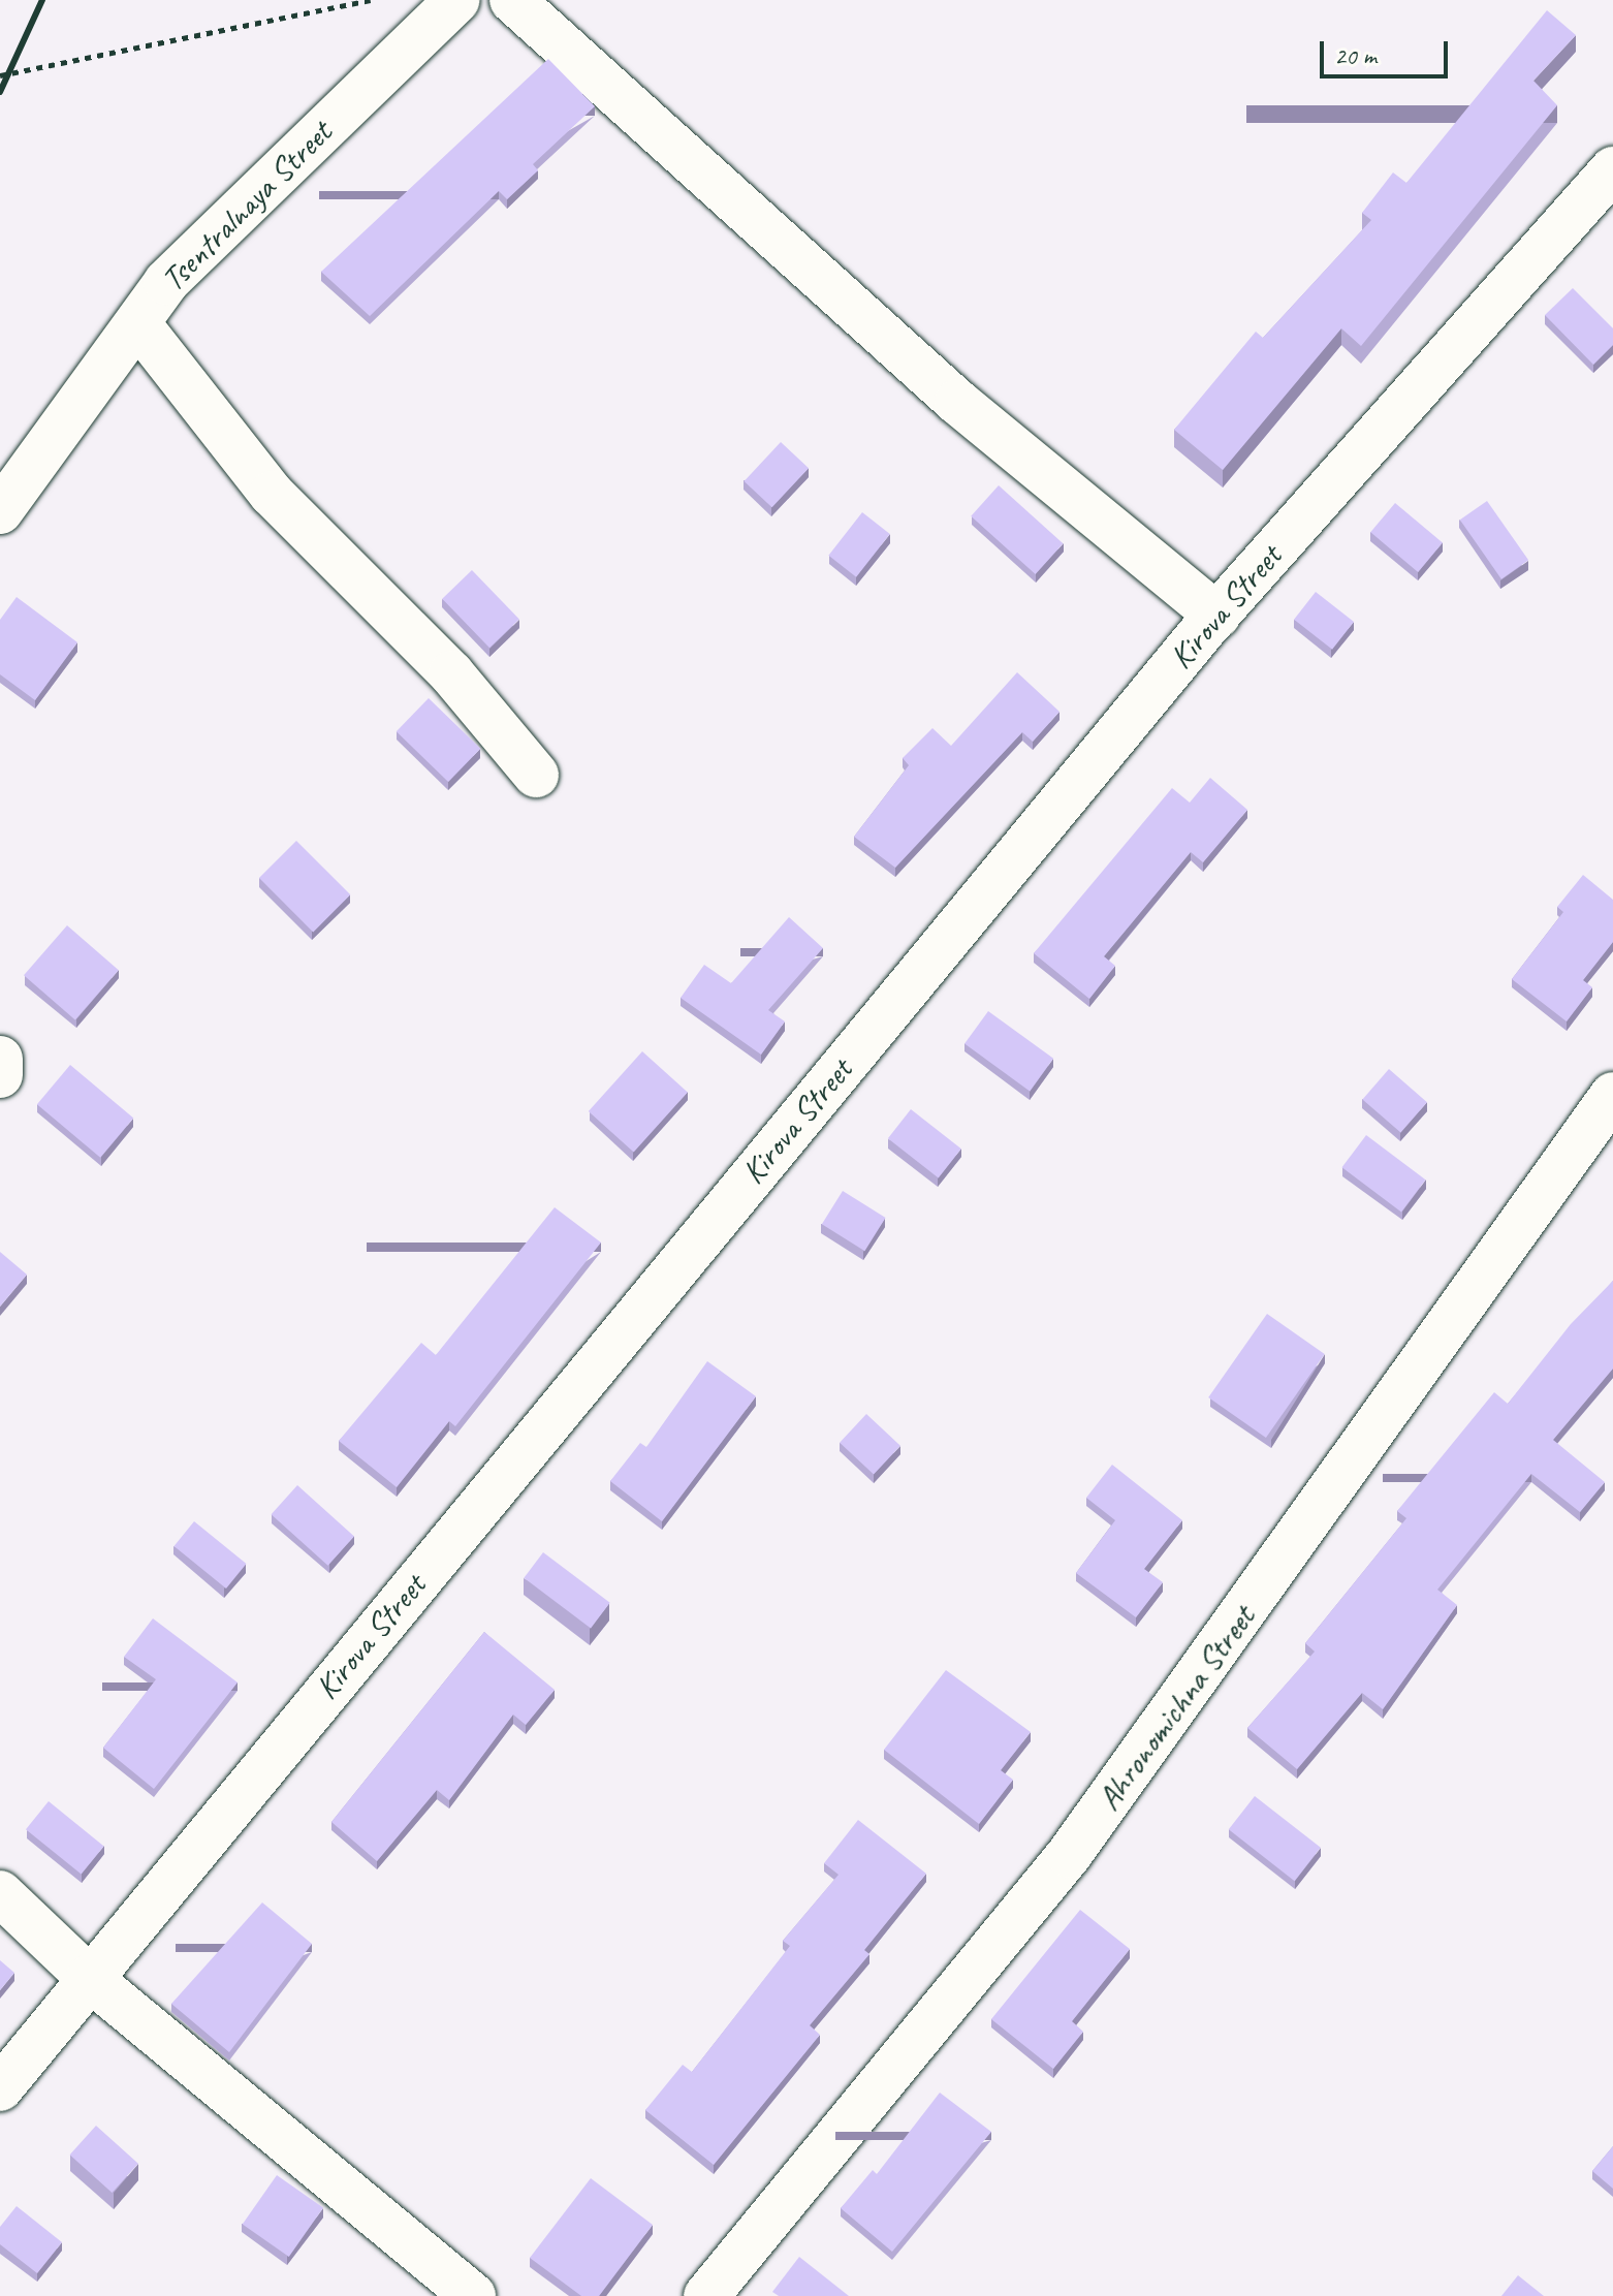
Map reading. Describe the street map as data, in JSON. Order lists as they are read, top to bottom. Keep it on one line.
{"streets":{"street":["Tsentralnaya Street","Kirova Street","Ahronomichna Street"]},"scale_bar":"20 m"}
